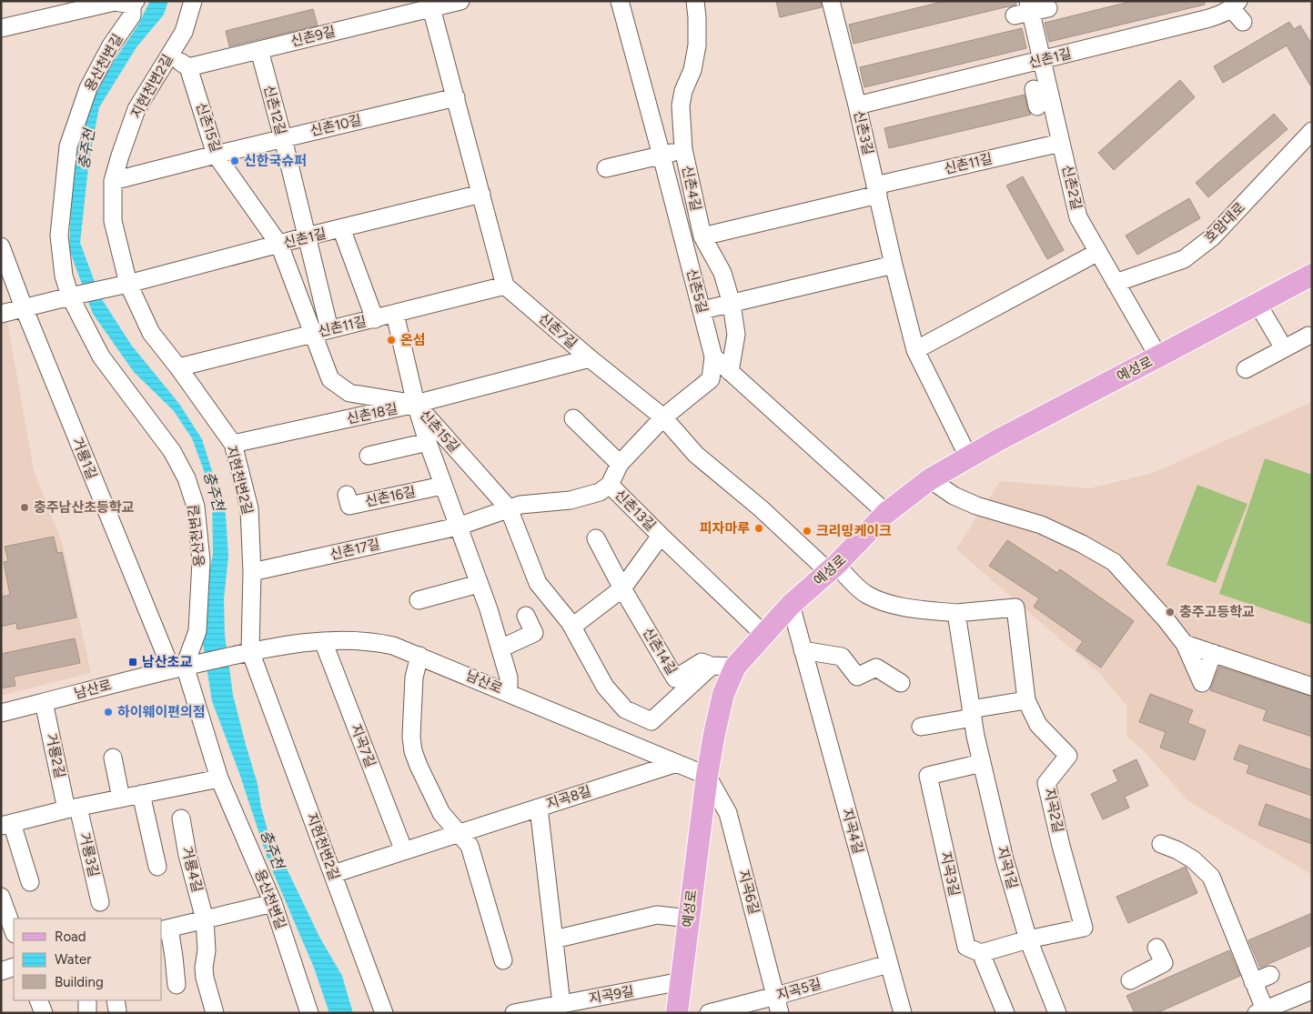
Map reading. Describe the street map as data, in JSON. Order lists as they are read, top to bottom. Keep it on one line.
{"streets":{"main road":["예성로"],"street":["신촌9길","신촌1길","용산천변길","지현천변2길","신촌12길","신촌10길","신촌15길","신촌3길","신촌11길","신촌2길","신촌4길","호암대로","신촌5길","신촌7길","신촌18길","거룡1길","신촌16길","신촌13길","신촌17길","신촌14길","남산로","지곡7길","거룡2길","지곡8길","지곡2길","지곡4길","거룡3길","지곡1길","거룡4길","지곡3길","지곡6길","지곡5길","지곡9길"]},"crossings":[["신촌9길","신촌12길"],["신촌9길","신촌15길"],["신촌1길","용산천변길"],["신촌1길","지현천변2길"],["신촌1길","신촌12길"],["신촌1길","신촌15길"],["신촌1길","신촌3길"],["신촌1길","신촌2길"],["신촌1길","거룡1길"],["용산천변길","거룡1길"],["용산천변길","남산로"],["지현천변2길","신촌10길"],["지현천변2길","신촌11길"],["지현천변2길","신촌18길"],["지현천변2길","신촌17길"],["지현천변2길","남산로"],["지현천변2길","지곡8길"],["신촌12길","신촌10길"],["신촌12길","신촌15길"],["신촌12길","신촌11길"],["신촌10길","신촌15길"],["신촌15길","신촌11길"],["신촌15길","신촌18길"],["신촌15길","신촌17길"],["신촌15길","신촌14길"],["신촌3길","신촌11길"],["신촌3길","예성로"],["신촌11길","신촌2길"],["신촌11길","신촌4길"],["신촌11길","신촌7길"],["신촌2길","호암대로"],["신촌2길","예성로"],["신촌5길","신촌13길"],["신촌7길","예성로"],["신촌7길","신촌18길"],["신촌7길","신촌13길"],["예성로","신촌13길"],["예성로","남산로"],["예성로","지곡4길"],["예성로","지곡6길"],["예성로","지곡9길"],["거룡1길","남산로"],["신촌13길","신촌17길"],["남산로","지곡7길"],["남산로","거룡2길"],["남산로","지곡8길"],["남산로","지곡6길"],["지곡7길","지곡8길"],["거룡2길","거룡3길"],["지곡2길","지곡1길"],["지곡4길","지곡5길"],["지곡1길","지곡3길"],["지곡6길","지곡5길"]],"water":["충주천"],"places":{"other":["신한국슈퍼","온섬","충주남산초등학교","피자마루","크리밍케이크","충주고등학교","하이웨이편의점"],"transit":["남산초교"]},"legend":["Road","Water","Building"]}
